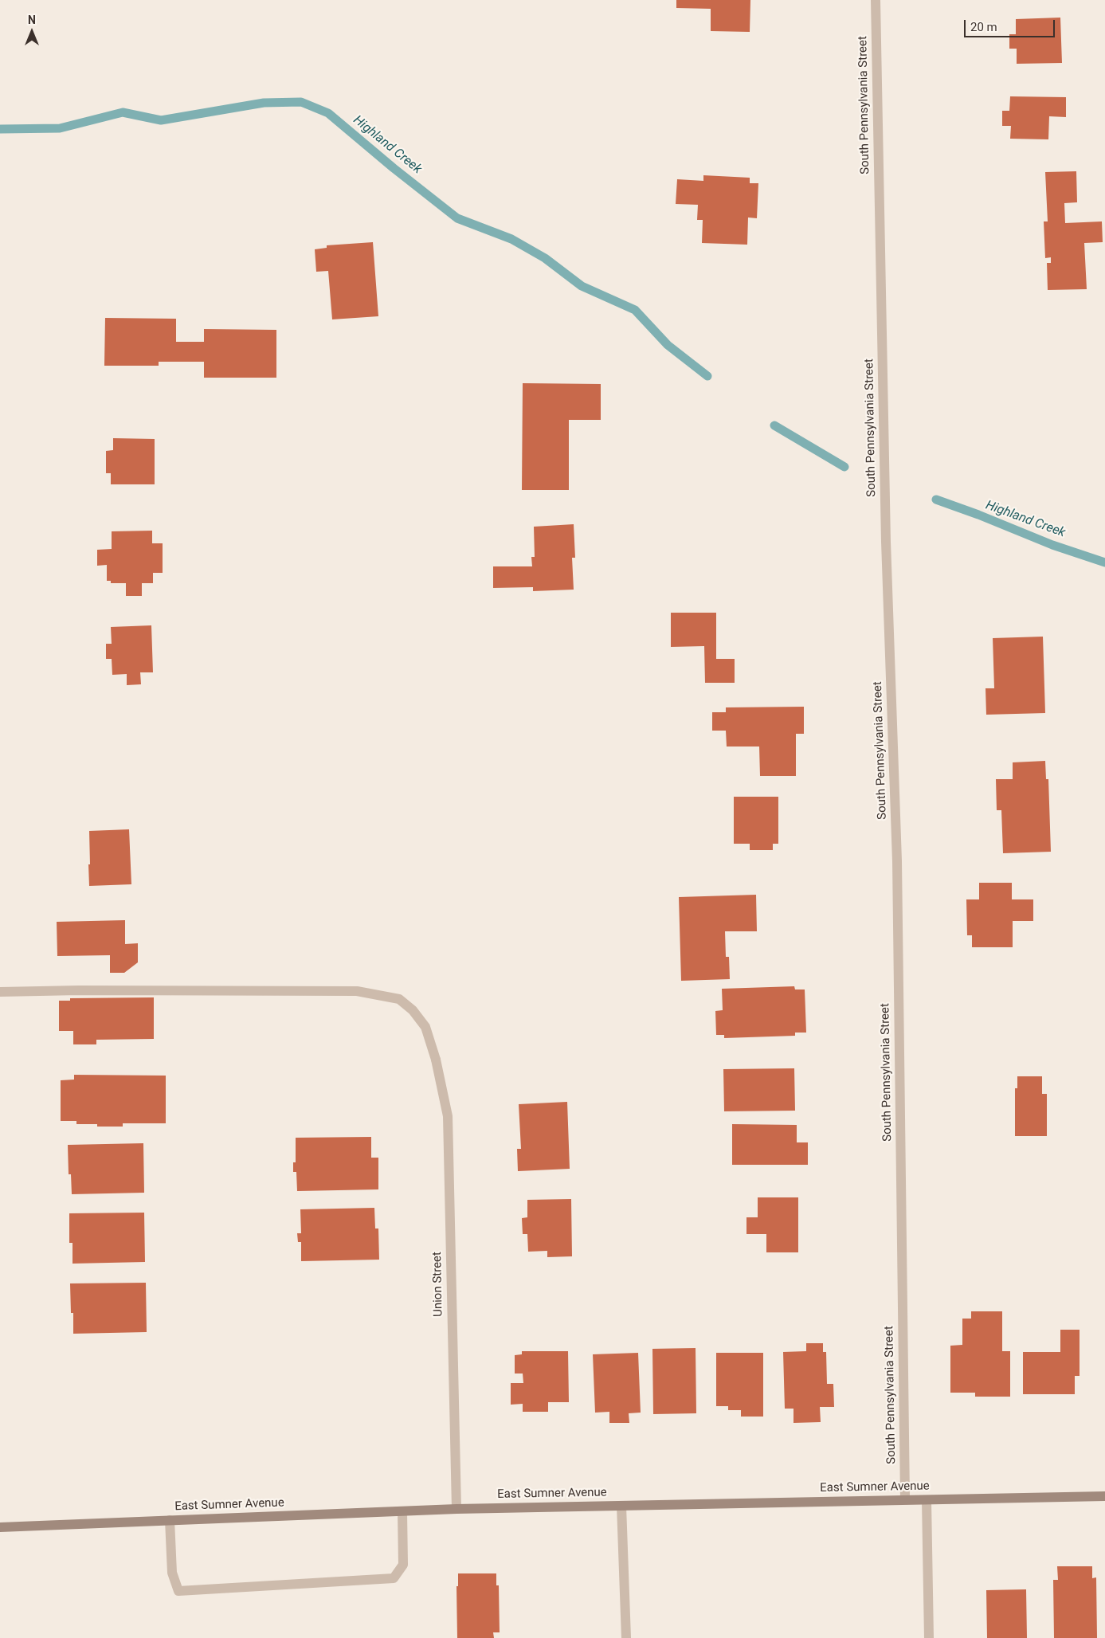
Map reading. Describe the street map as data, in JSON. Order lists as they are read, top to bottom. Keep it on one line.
{"streets":{"street":["South Pennsylvania Street","Union Street","East Sumner Avenue"]},"crossings":[["South Pennsylvania Street","East Sumner Avenue"],["Union Street","East Sumner Avenue"]],"water":["Highland Creek"],"scale_bar":"20 m","north":"top"}
